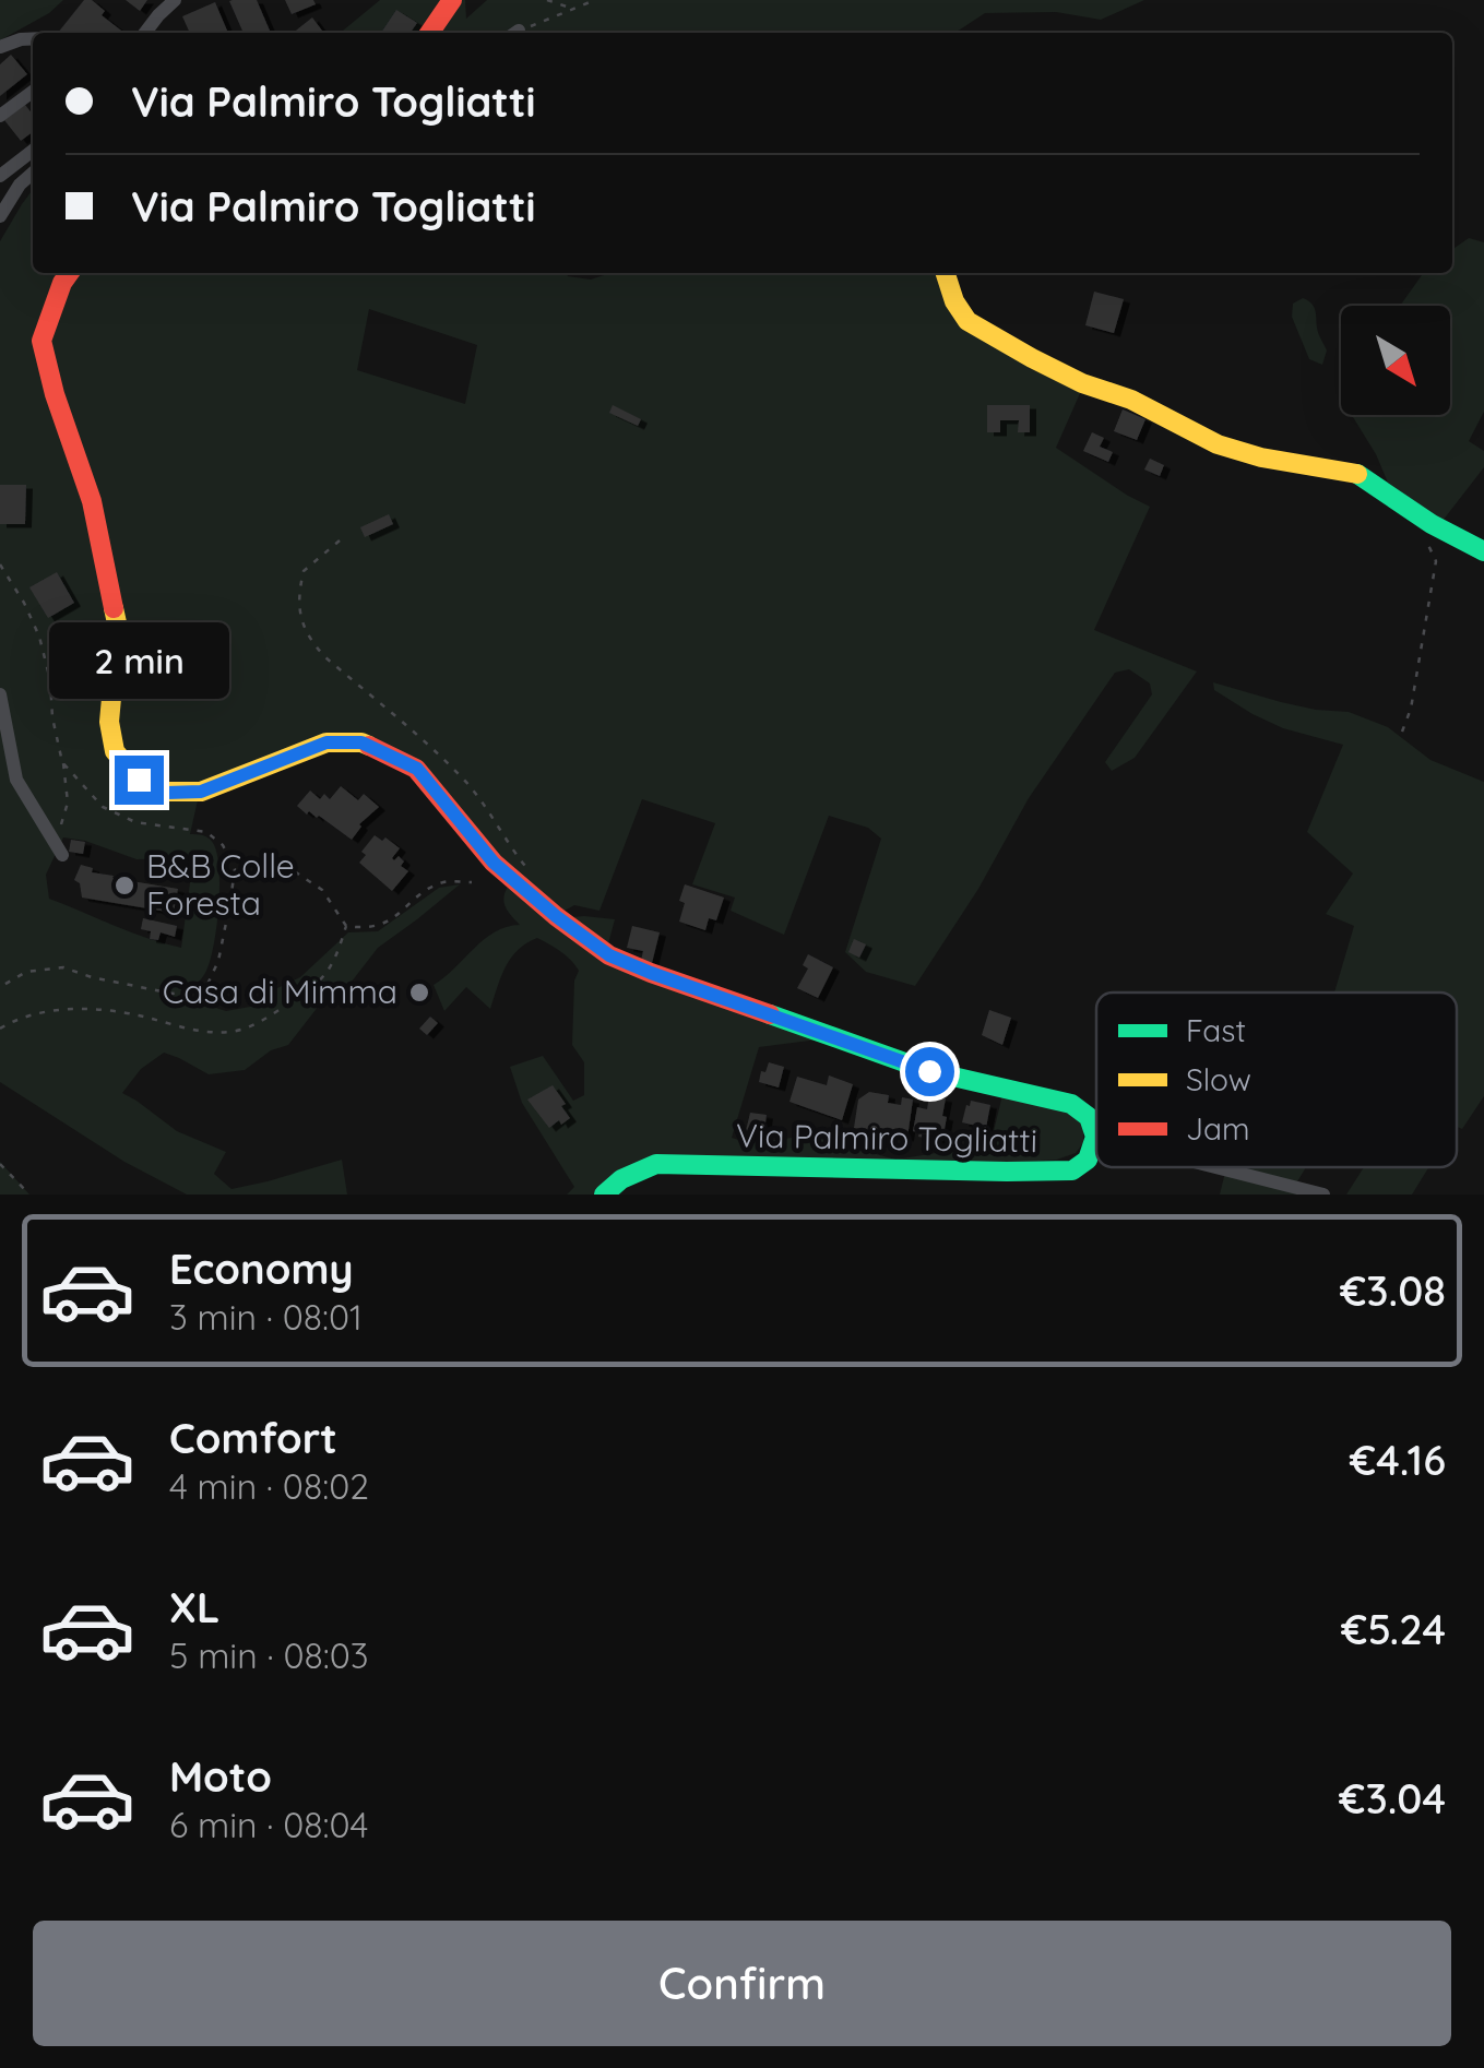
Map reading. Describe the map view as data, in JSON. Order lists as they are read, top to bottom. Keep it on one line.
{"streets":{"street":["Via Palmiro Togliatti"]},"places":["B&B Colle Foresta","Casa di Mimma"],"legend":["Fast","Slow","Jam"],"north":"bottom right","page":{"banner":["Via Palmiro Togliatti","Via Palmiro Togliatti"],"bubble":"2 min","list":[{"name":"Economy","note":"3 min · 08:01","value":"€3.08"},{"name":"Comfort","note":"4 min · 08:02","value":"€4.16"},{"name":"XL","note":"5 min · 08:03","value":"€5.24"},{"name":"Moto","note":"6 min · 08:04","value":"€3.04"}],"buttons":"Confirm"}}
